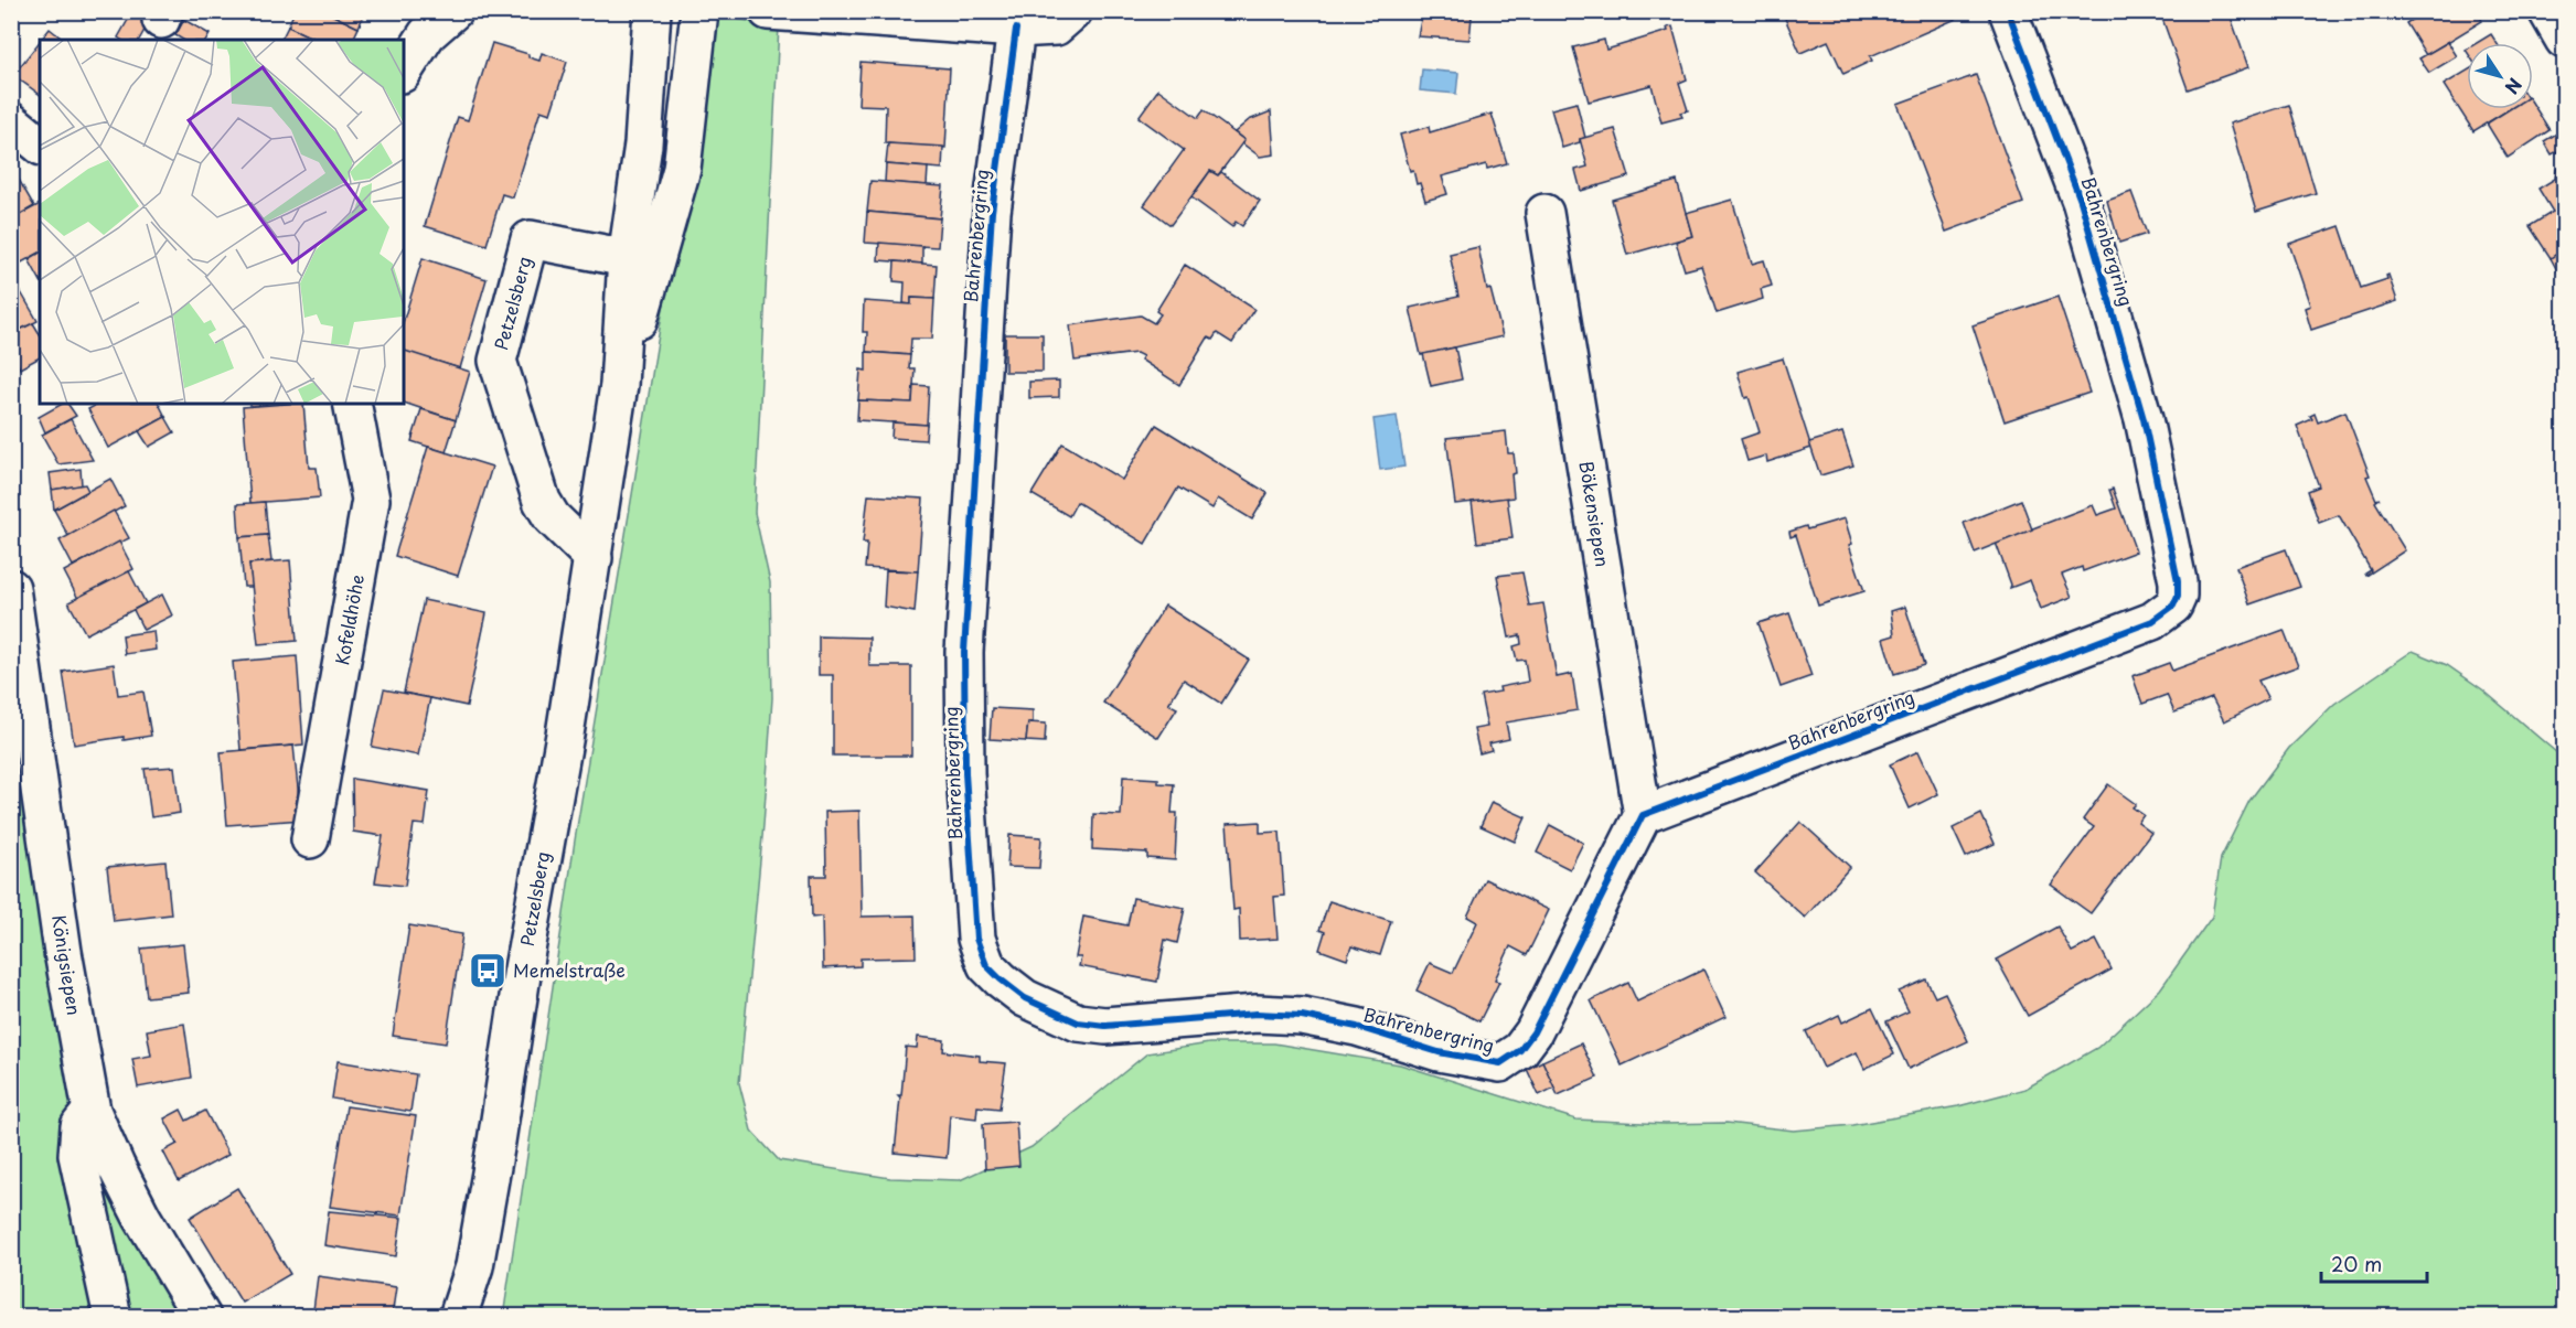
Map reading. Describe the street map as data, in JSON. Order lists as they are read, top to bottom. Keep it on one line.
{"streets":{"street":["Bahrenbergring","Petzelsberg","Bökensiepen","Kofeldhöhe","Königsiepen"]},"crossings":[["Bahrenbergring","Bökensiepen"]],"places":{"bus stop":["Memelstraße"]},"scale_bar":"20 m","north":"bottom right"}
